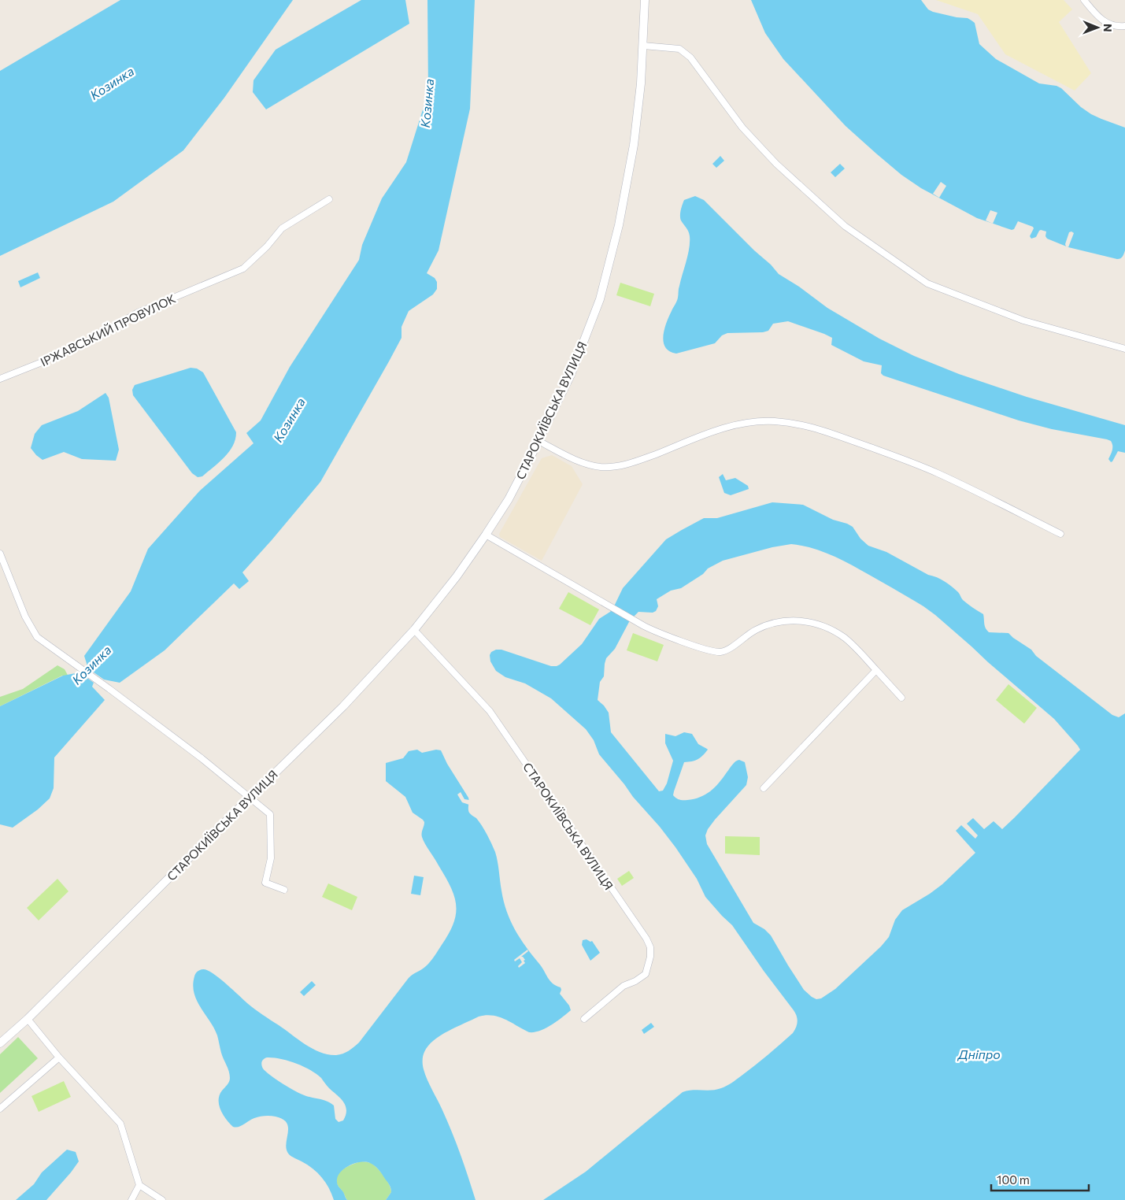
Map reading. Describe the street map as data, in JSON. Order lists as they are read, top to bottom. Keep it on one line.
{"streets":{"street":["ІРЖАВСЬКИЙ ПРОВУЛОК","СТАРОКИЇВСЬКА ВУЛИЦЯ"]},"water":["Козинка","Дніпро"],"scale_bar":"100 m","north":"right"}
